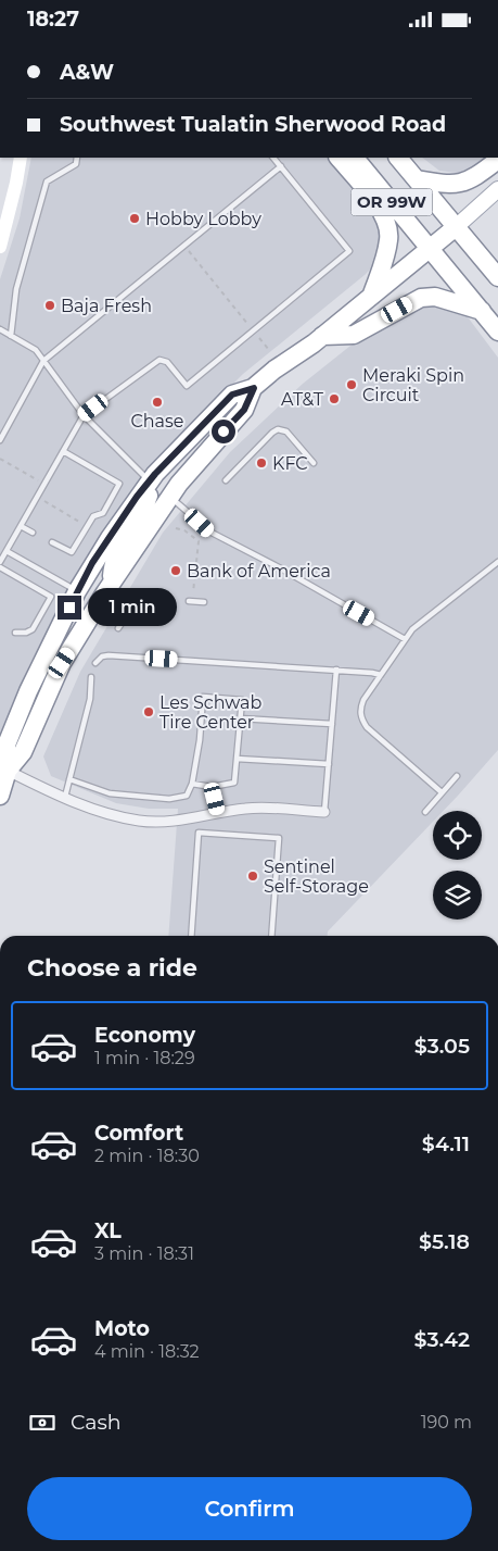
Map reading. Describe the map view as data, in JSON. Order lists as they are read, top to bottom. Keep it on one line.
{"streets":{"highway":["OR 99W"]},"places":["Hobby Lobby","Baja Fresh","Meraki Spin Circuit","AT&T","Chase","KFC","Bank of America","Les Schwab Tire Center","Sentinel Self-Storage"],"page":{"status":"18:27","banner":["A&W","Southwest Tualatin Sherwood Road"],"bubble":"1 min","heading":"Choose a ride","list":[{"name":"Economy","note":"1 min · 18:29","value":"$3.05"},{"name":"Comfort","note":"2 min · 18:30","value":"$4.11"},{"name":"XL","note":"3 min · 18:31","value":"$5.18"},{"name":"Moto","note":"4 min · 18:32","value":"$3.42"}],"pay":["Cash","190 m"],"buttons":"Confirm"}}
